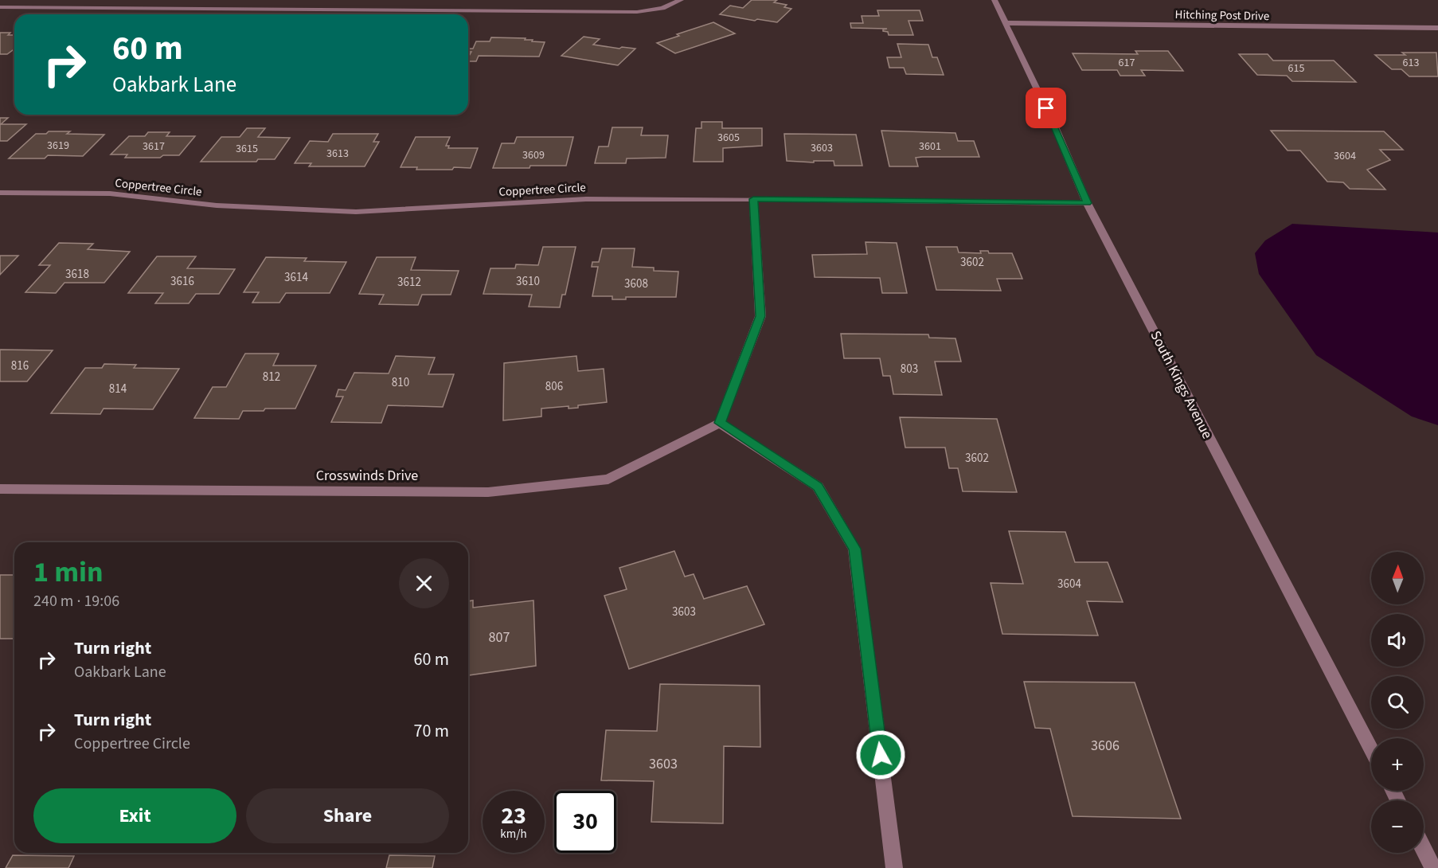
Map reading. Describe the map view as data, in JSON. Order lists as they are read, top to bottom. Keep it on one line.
{"streets":{"street":["Hitching Post Drive","Coppertree Circle","South Kings Avenue","Crosswinds Drive"]},"crossings":[["Hitching Post Drive","South Kings Avenue"],["Coppertree Circle","South Kings Avenue"]],"house_numbers":["617","613","615","3605","3619","3617","3601","3603","3615","3613","3609","3604","3602","3618","3614","3616","3610","3612","3608","816","803","812","810","806","814","3602","3604","3603","807","3606","3603"],"north":"top","page":{"turn":["60 m","Oakbark Lane"],"heading":["1 min","240 m · 19:06"],"map_buttons":["+","−"],"list":[{"name":"Turn right","note":"Oakbark Lane","value":"60 m"},{"name":"Turn right","note":"Coppertree Circle","value":"70 m"}],"buttons":["Exit","Share"],"speed":"23 km/h","limit":"30"}}
